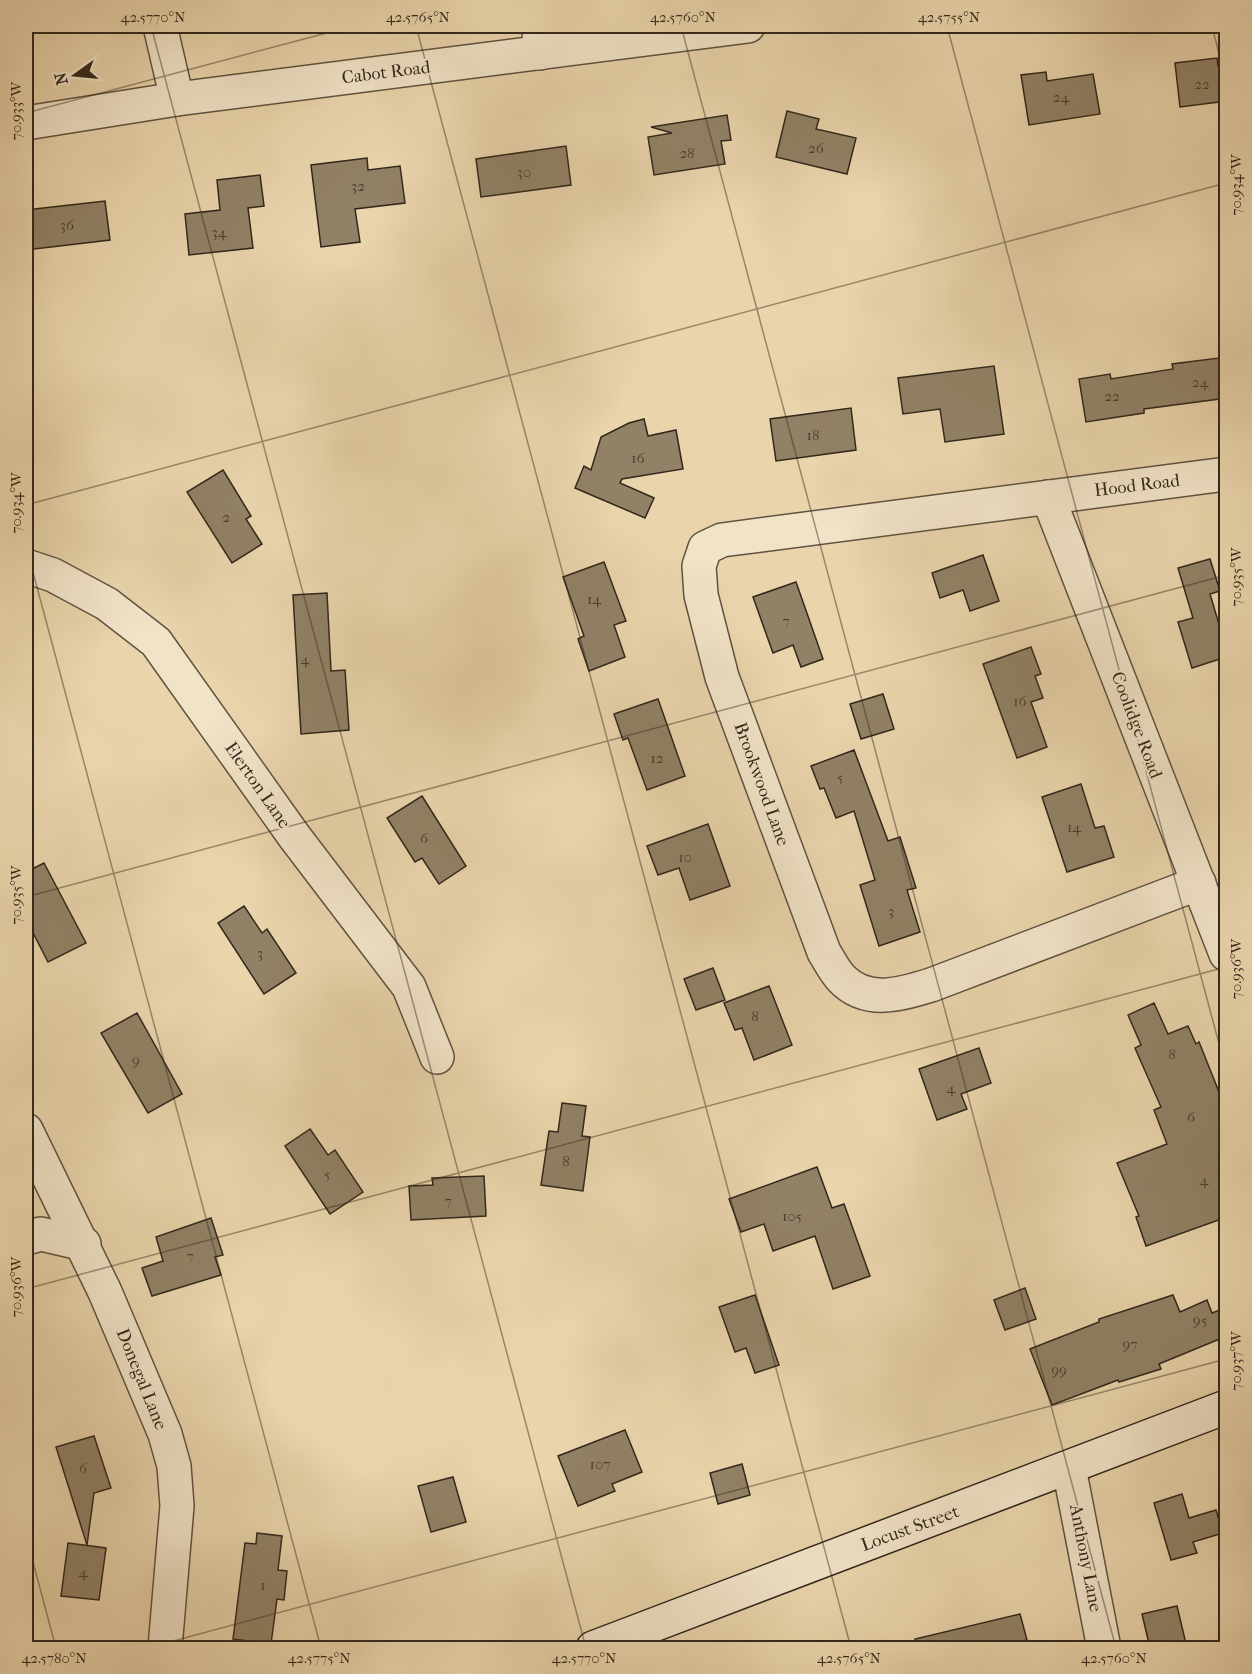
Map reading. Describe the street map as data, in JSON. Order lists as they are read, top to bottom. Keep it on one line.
{"streets":{"street":["Cabot Road","Hood Road","Coolidge Road","Brookwood Lane","Elerton Lane","Donegal Lane","Locust Street","Anthony Lane"]},"crossings":[["Hood Road","Coolidge Road"],["Hood Road","Brookwood Lane"],["Coolidge Road","Brookwood Lane"],["Locust Street","Anthony Lane"]],"house_numbers":["22","24","26","28","30","32","36","34","24","22","18","16","2","14","7","4","16","12","5","14","6","10","3","3","8","8","9","4","6","8","5","4","7","105","7","95","97","99","107","6","4","1"],"north":"left","coordinates":["42.5770°N","42.5765°N","42.5760°N","42.5755°N","70.933°W","70.934°W","70.935°W","70.936°W","70.937°W","42.5780°N","42.5775°N"]}
